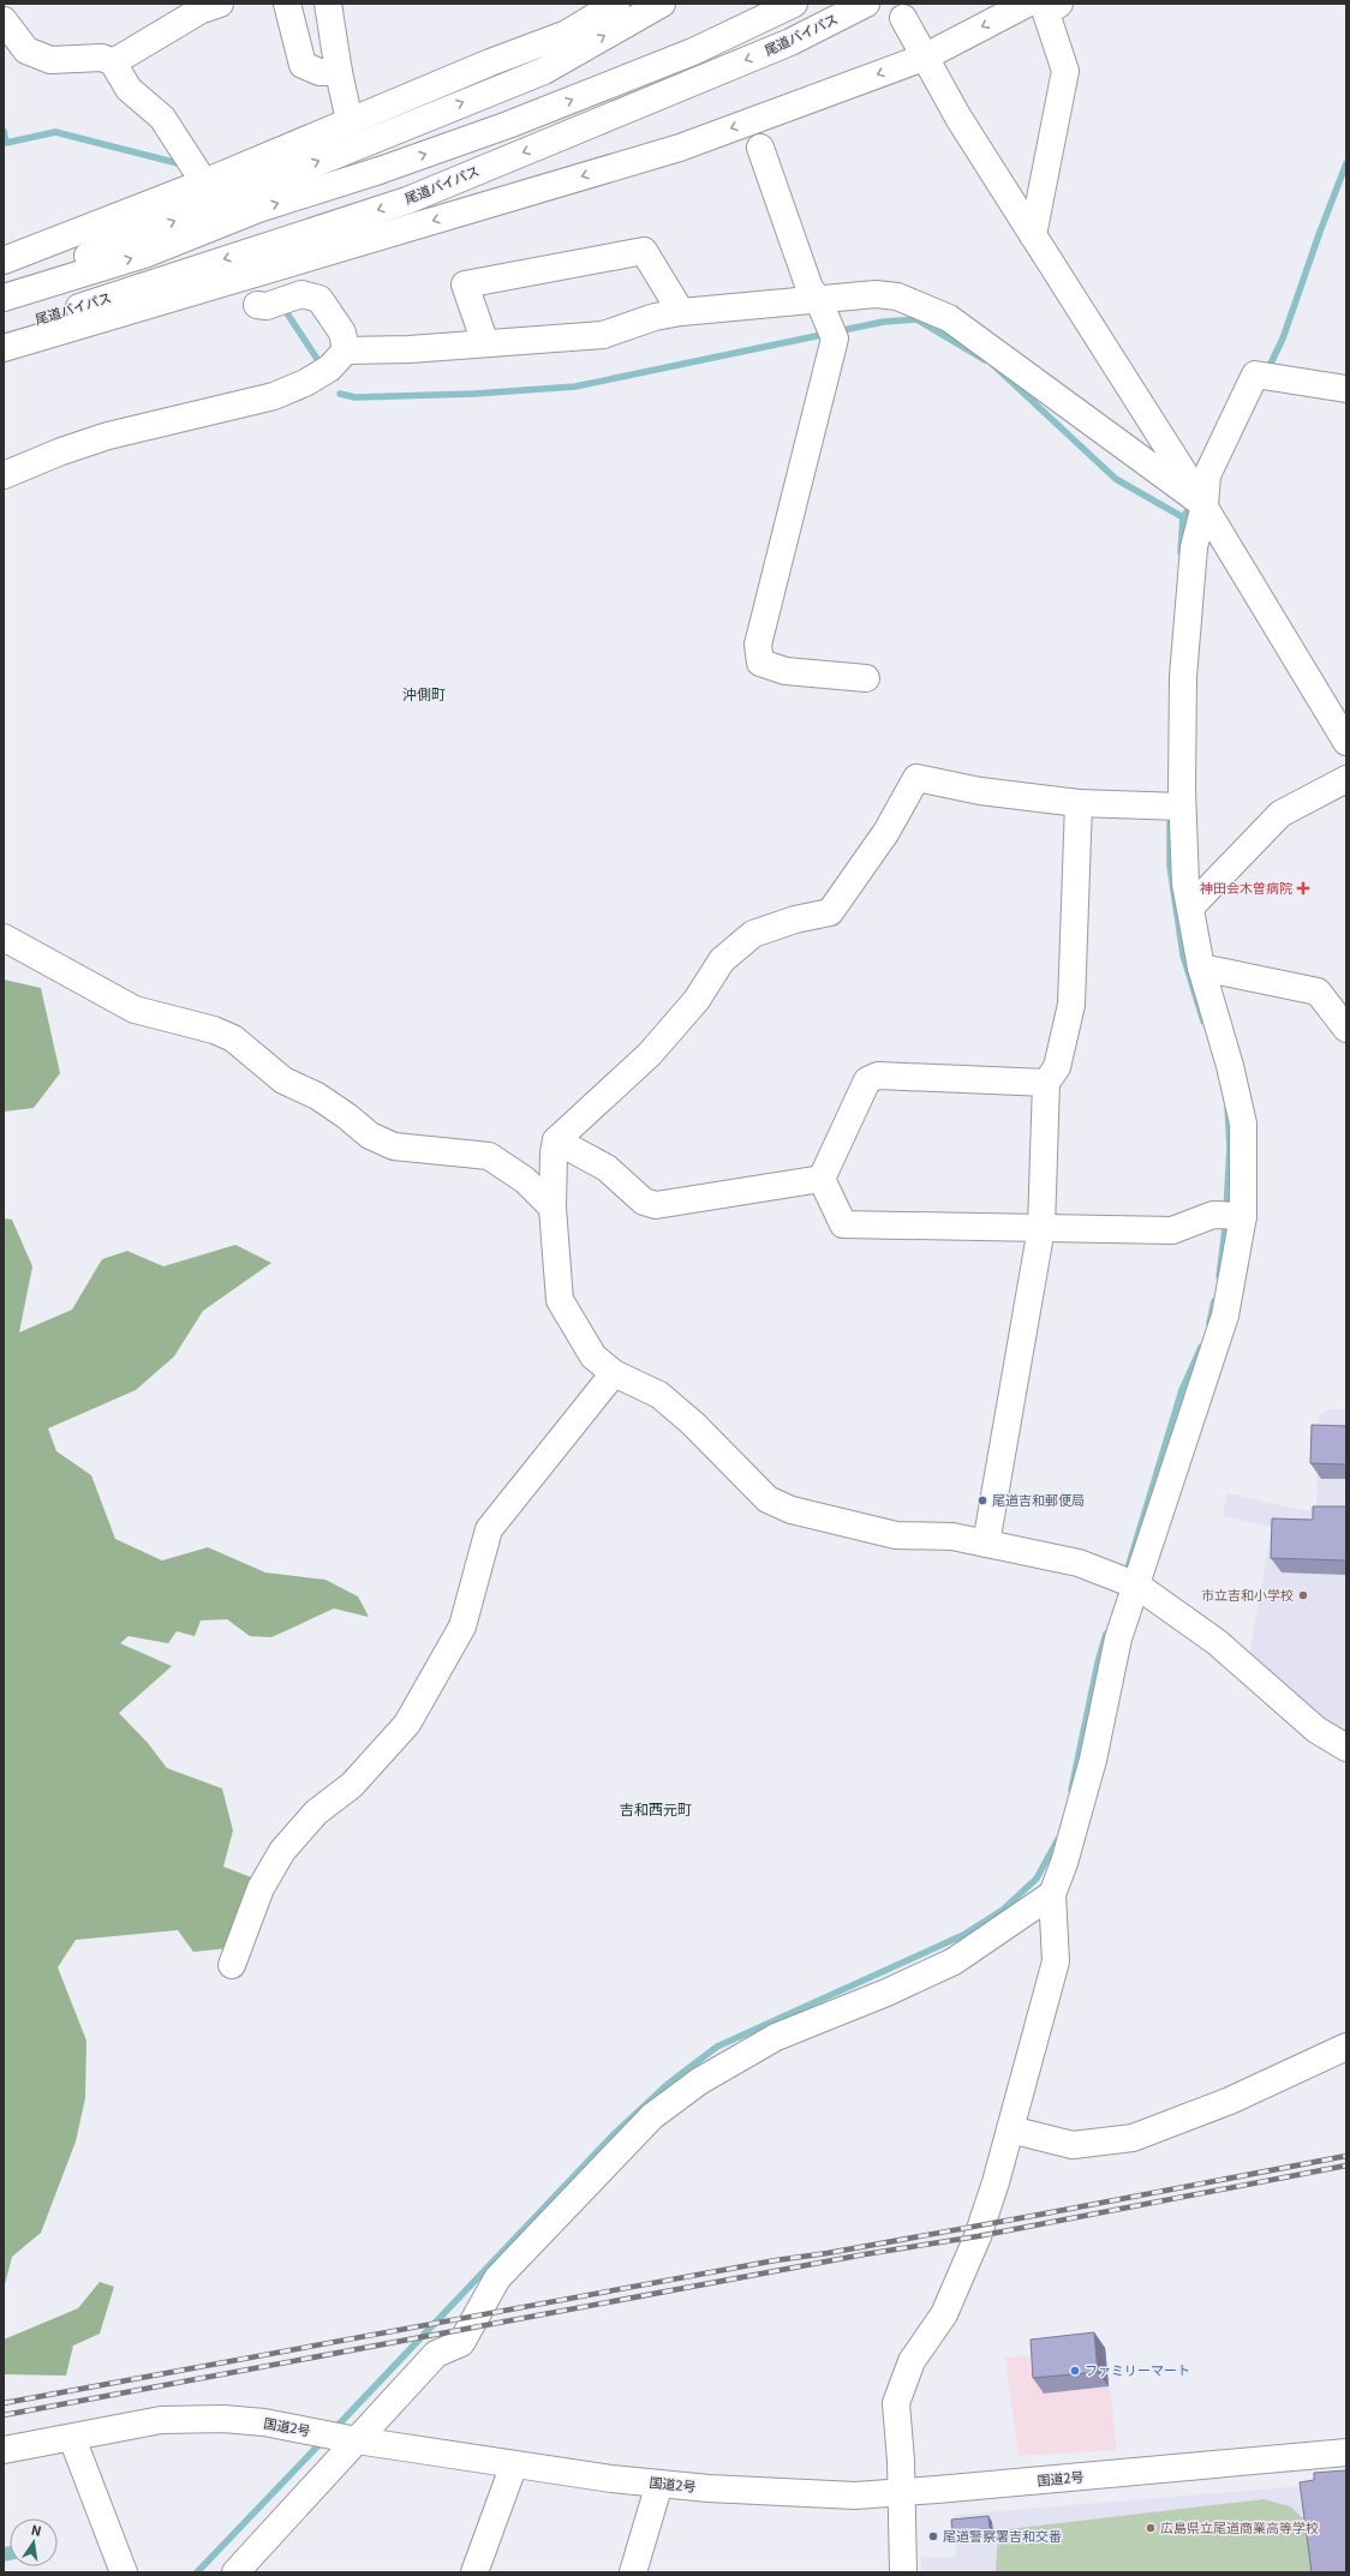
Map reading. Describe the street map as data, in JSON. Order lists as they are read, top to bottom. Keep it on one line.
{"streets":{"main road":["尾道バイパス","国道2号"]},"districts":["沖側町","吉和西元町"],"places":{"health":["神田会木曽病院"],"other":["尾道吉和郵便局","市立吉和小学校","ファミリーマート","広島県立尾道商業高等学校","尾道警察署吉和交番"]},"north":"top"}
